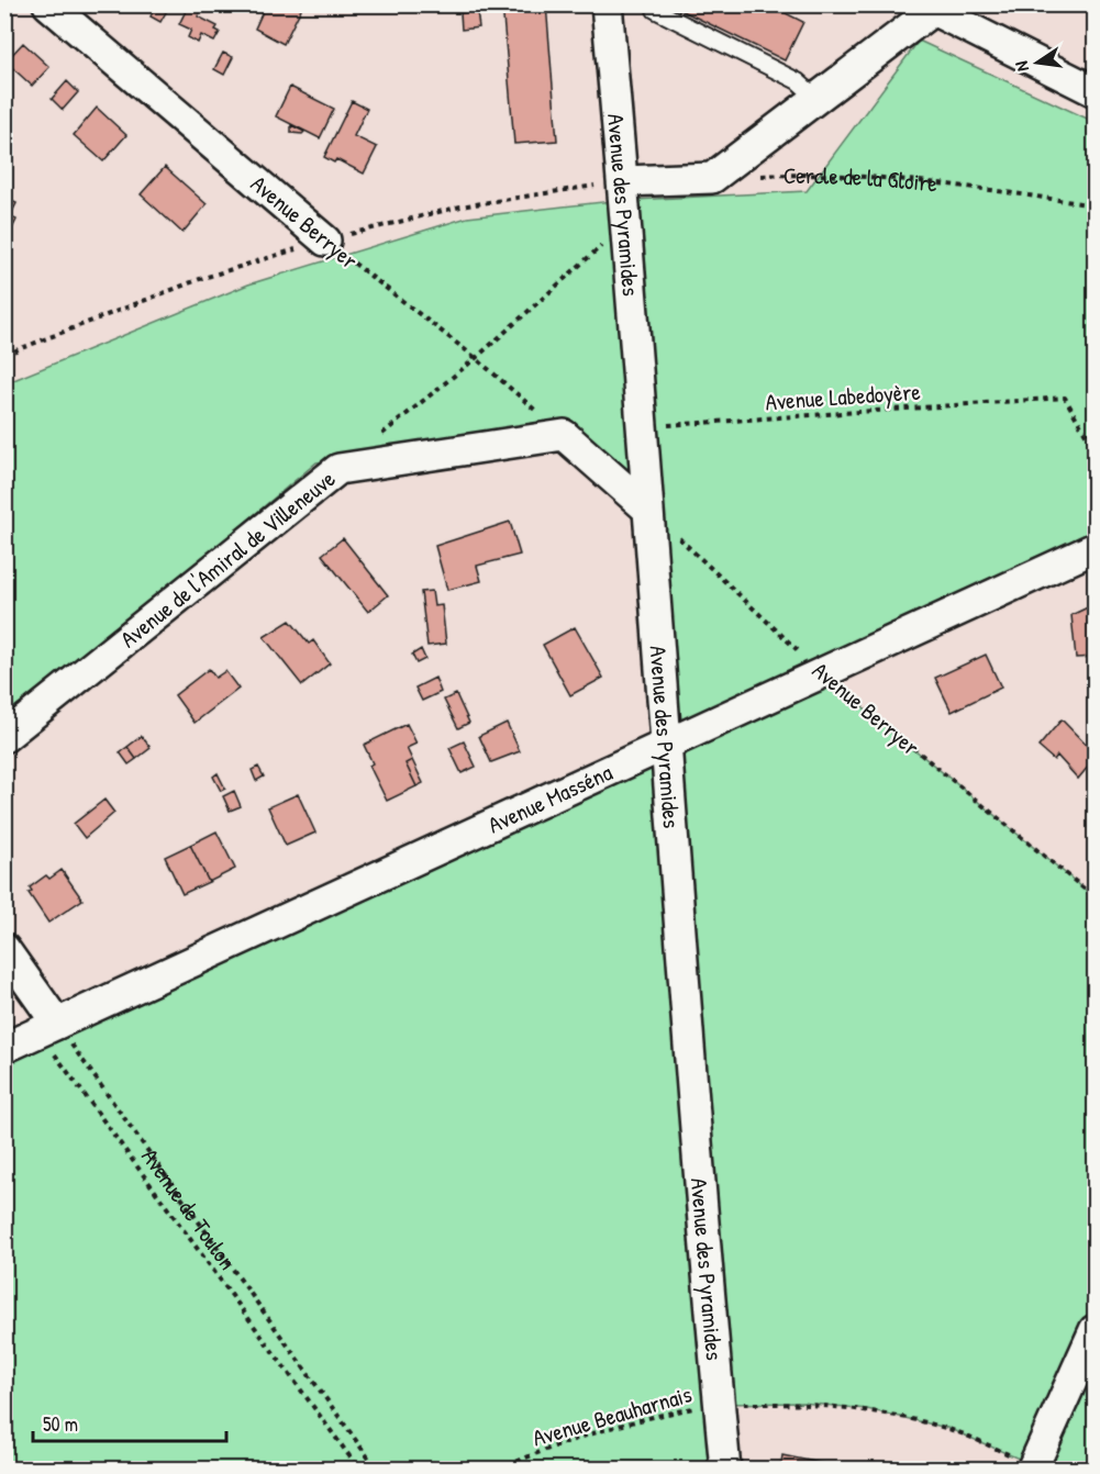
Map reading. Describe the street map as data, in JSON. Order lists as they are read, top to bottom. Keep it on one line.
{"streets":{"street":["Avenue des Pyramides","Avenue Berryer","Avenue de l'Amiral de Villeneuve","Avenue Masséna"],"path":["Cercle de la Gloire","Avenue Labedoyère","Avenue de Toulon","Avenue Beauharnais"]},"crossings":[["Avenue des Pyramides","Avenue Berryer"],["Avenue des Pyramides","Avenue Labedoyère"],["Avenue des Pyramides","Avenue Masséna"],["Avenue des Pyramides","Avenue Beauharnais"],["Avenue Berryer","Avenue de l'Amiral de Villeneuve"],["Avenue Berryer","Avenue Masséna"],["Avenue Masséna","Avenue de Toulon"]],"scale_bar":"50 m","north":"left"}
